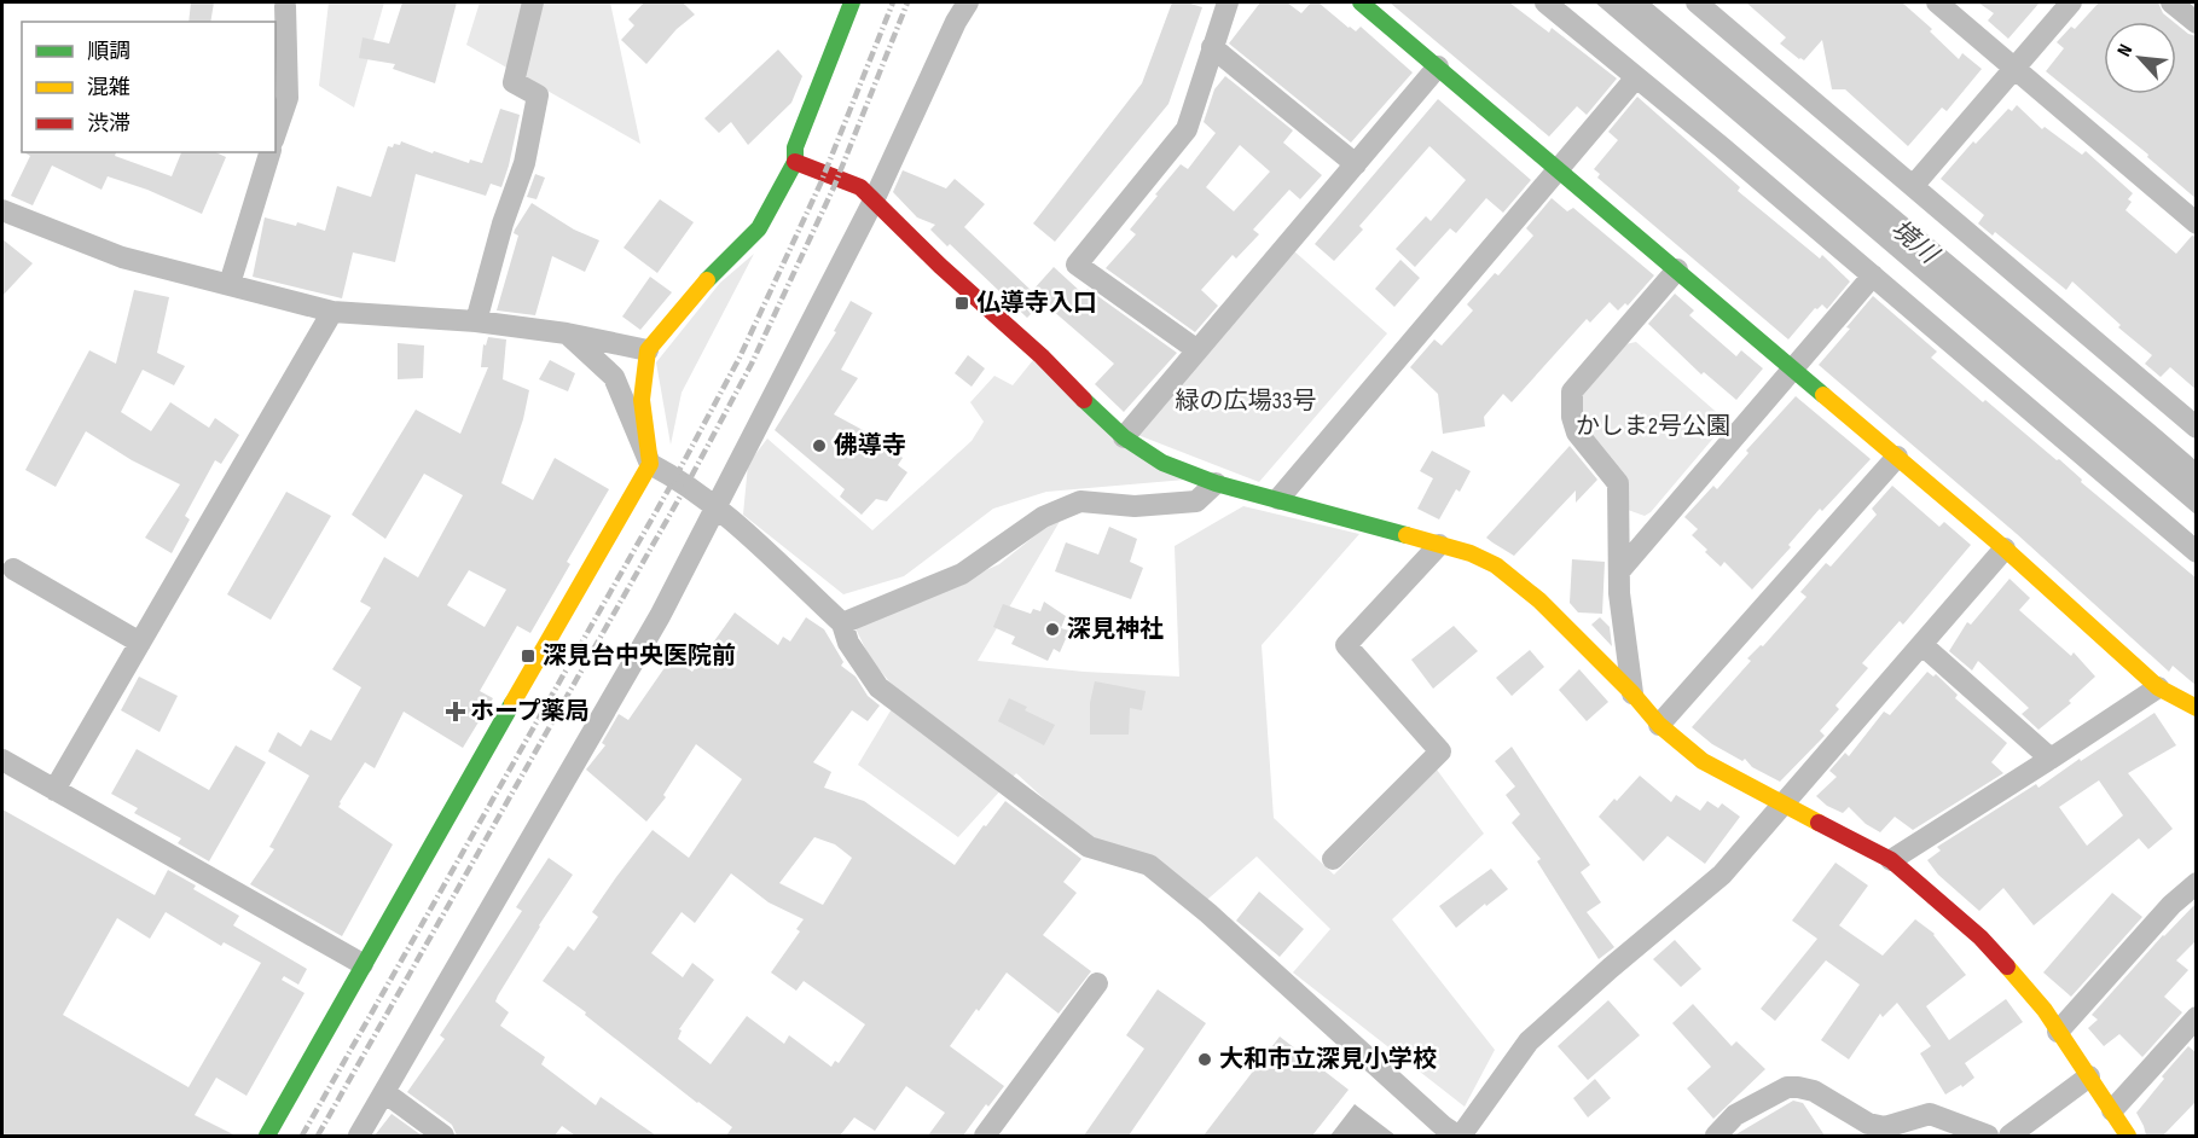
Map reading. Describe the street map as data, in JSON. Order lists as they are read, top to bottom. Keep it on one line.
{"water":["境川"],"parks":["緑の広場33号","かしま2号公園"],"places":{"transit":["仏導寺入口","深見台中央医院前"],"other":["佛導寺","深見神社","大和市立深見小学校"],"health":["ホープ薬局"]},"legend":["順調","混雑","渋滞"],"north":"top left"}
